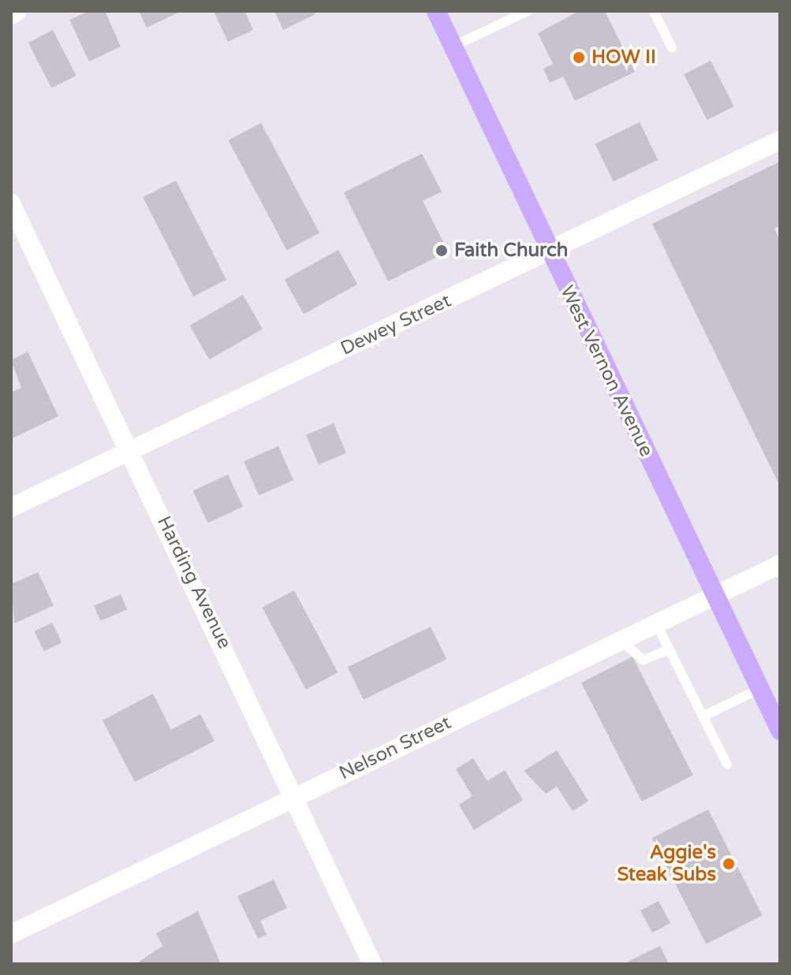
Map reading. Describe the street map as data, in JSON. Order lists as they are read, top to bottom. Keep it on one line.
{"streets":{"main road":["West Vernon Avenue"],"street":["Dewey Street","Harding Avenue","Nelson Street"]},"crossings":[["Dewey Street","West Vernon Avenue"],["Dewey Street","Harding Avenue"],["West Vernon Avenue","Nelson Street"],["Harding Avenue","Nelson Street"]],"places":["HOW II","Faith Church","Aggie's Steak Subs"]}
